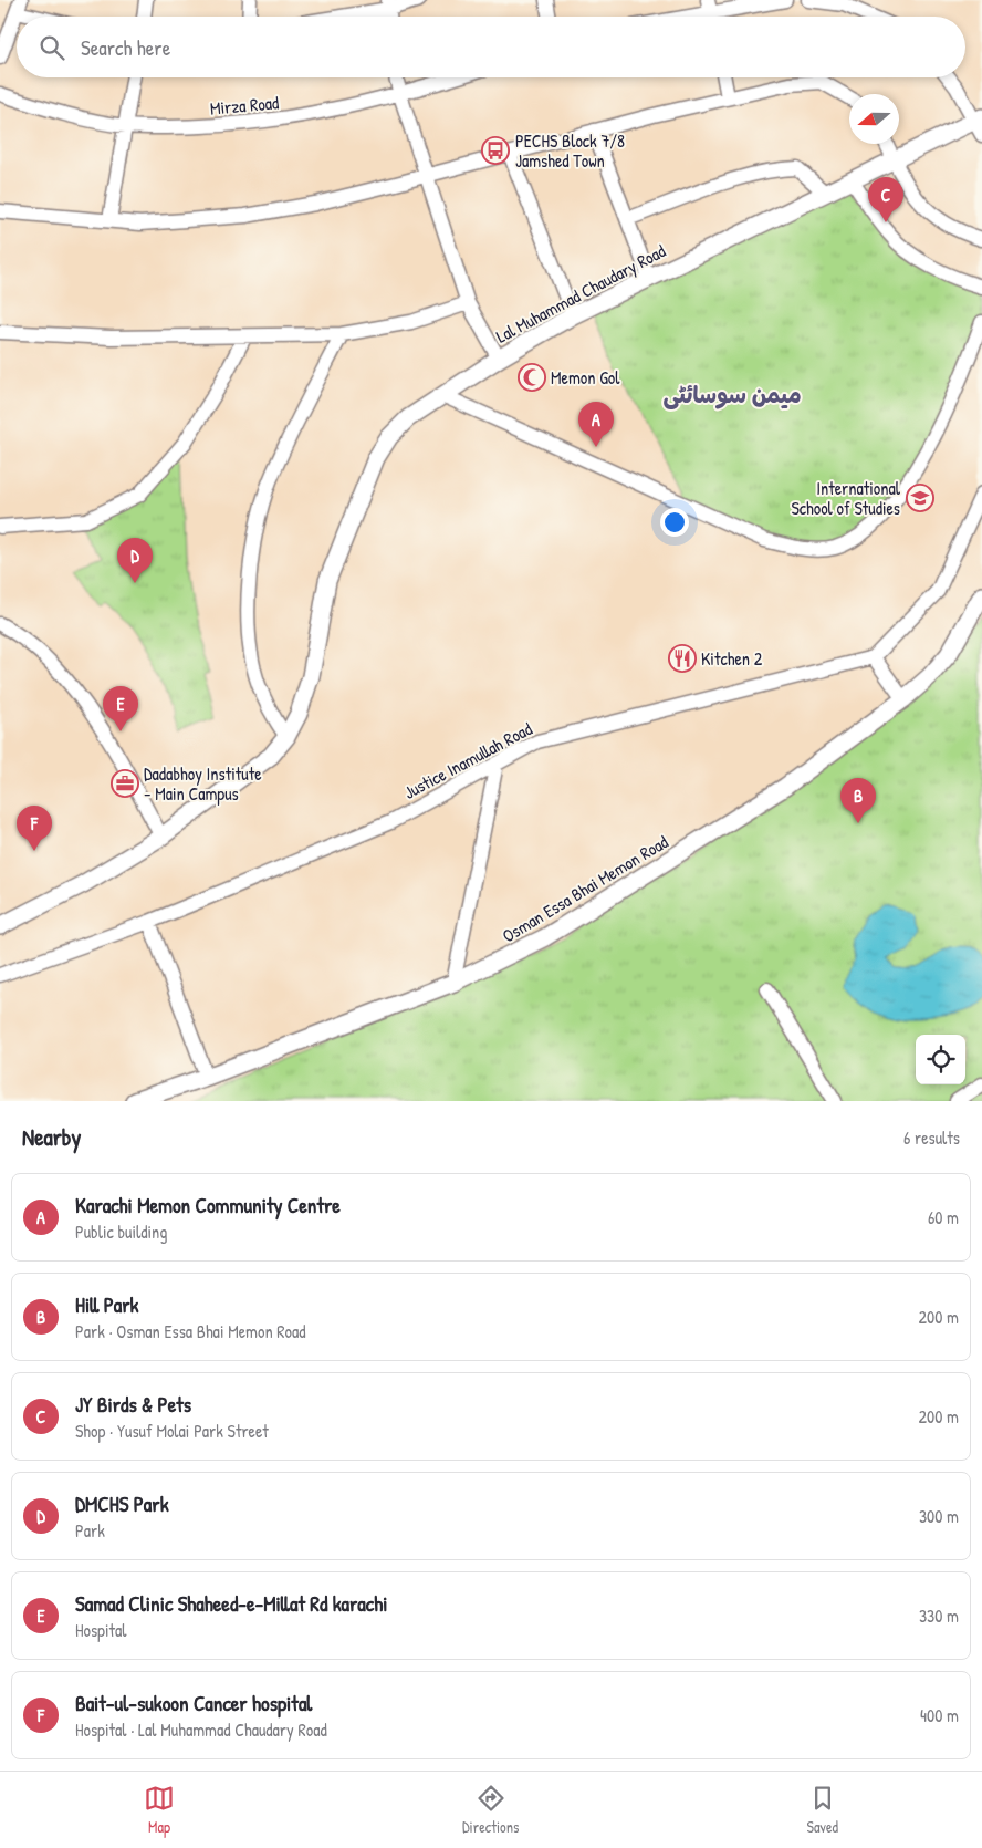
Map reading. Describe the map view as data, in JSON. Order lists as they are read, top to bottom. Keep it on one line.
{"streets":{"street":["Mirza Road","Lal Muhammad Chaudary Road","Justice Inamullah Road","Osman Essa Bhai Memon Road"]},"districts":["میمن سوسائٹی"],"places":{"bus stop":["PECHS Block 7/8 Jamshed Town"],"mosque":["Memon Gol"],"school or university":["International School of Studies"],"restaurant":["Kitchen 2"],"office":["Dadabhoy Institute - Main Campus"]},"north":"left","page":{"search":"Search here","pins":["C","A","D","E","B","F"],"heading":["Nearby","6 results"],"list":[{"mark":"A","name":"Karachi Memon Community Centre","note":"Public building","value":"60 m"},{"mark":"B","name":"Hill Park","note":"Park · Osman Essa Bhai Memon Road","value":"200 m"},{"mark":"C","name":"JY Birds & Pets","note":"Shop · Yusuf Molai Park Street","value":"200 m"},{"mark":"D","name":"DMCHS Park","note":"Park","value":"300 m"},{"mark":"E","name":"Samad Clinic Shaheed-e-Millat Rd karachi","note":"Hospital","value":"330 m"},{"mark":"F","name":"Bait-ul-sukoon Cancer hospital","note":"Hospital · Lal Muhammad Chaudary Road","value":"400 m"}],"nav":["Map","Directions","Saved"]}}
